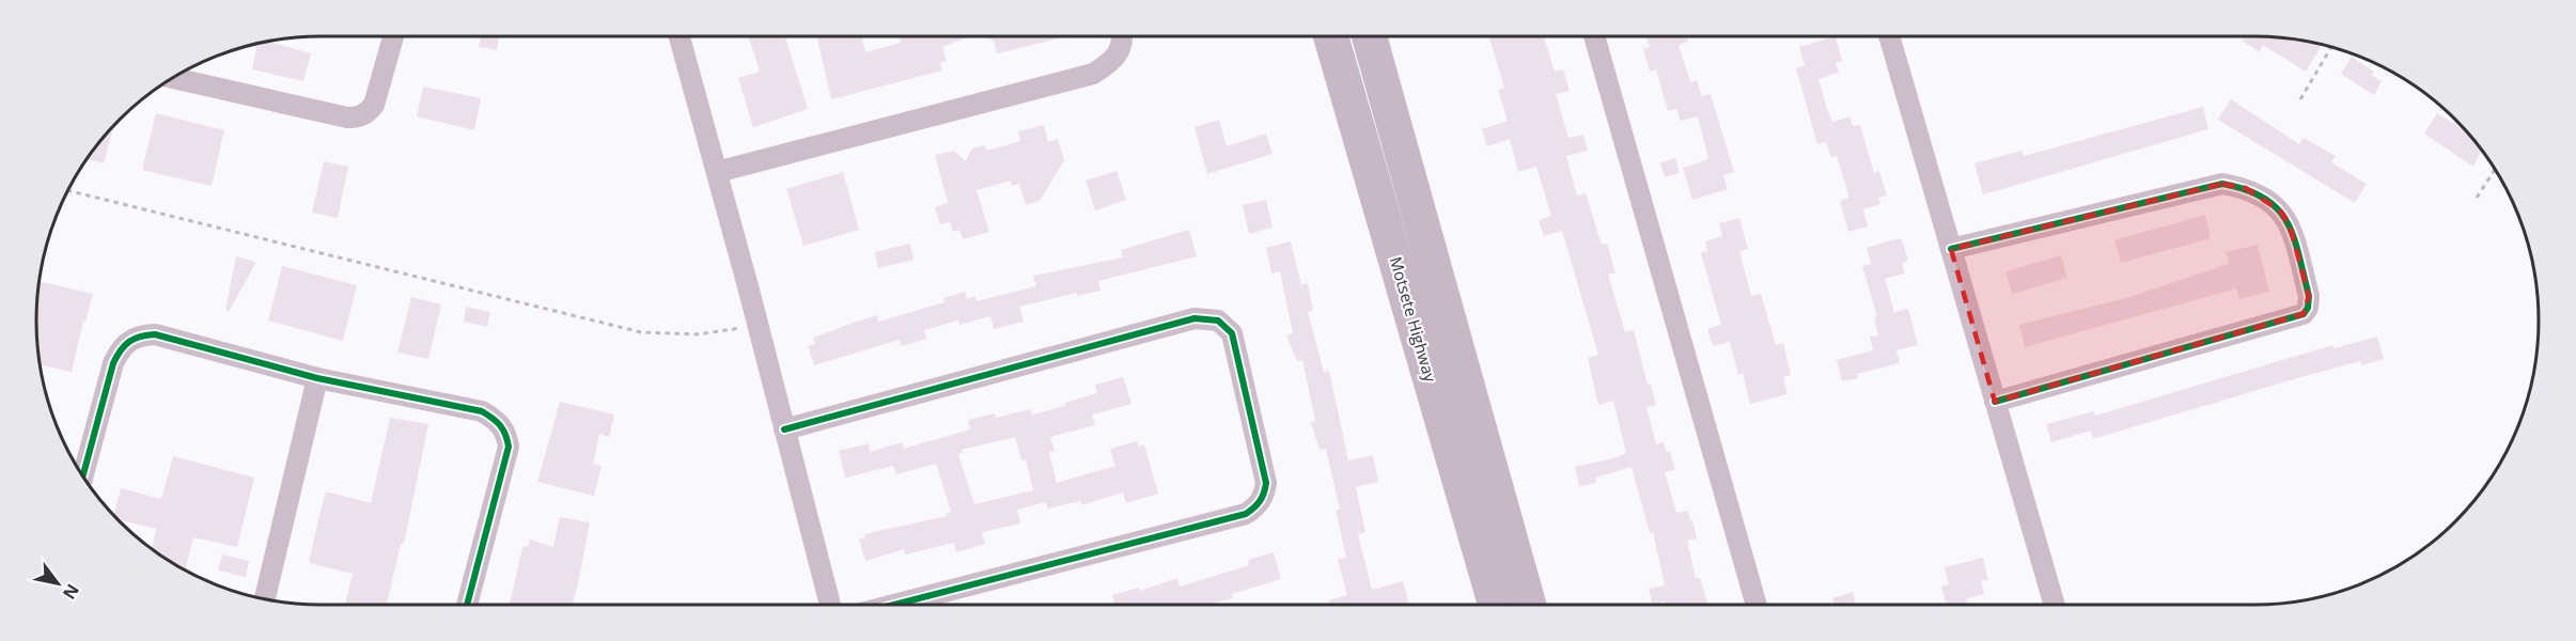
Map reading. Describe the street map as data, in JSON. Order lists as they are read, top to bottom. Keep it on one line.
{"streets":{"highway":["Motsete Highway"]},"north":"bottom right"}
